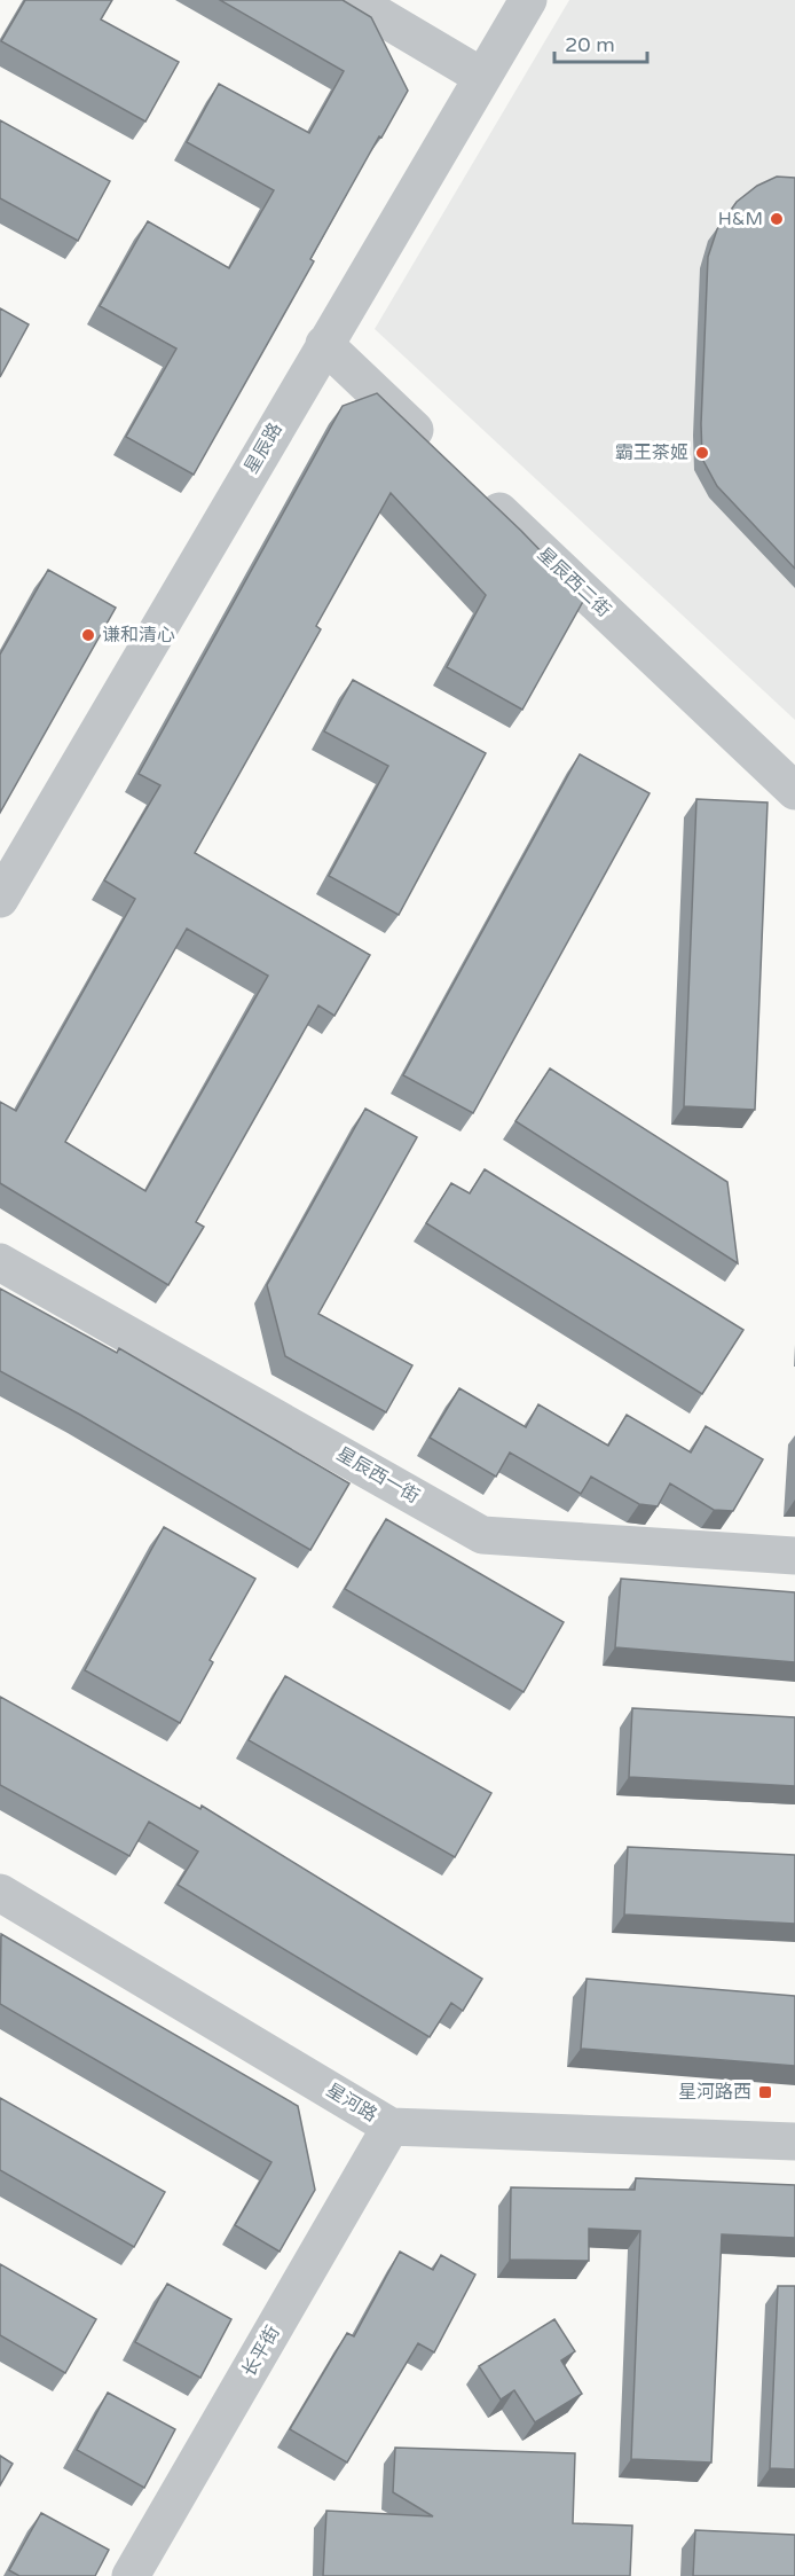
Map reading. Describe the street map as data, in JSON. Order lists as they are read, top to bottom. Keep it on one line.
{"streets":{"street":["星辰路","星辰西二街","星辰西一街","星河路","长平街"]},"crossings":[["星河路","长平街"]],"places":{"other":["H&M","霸王茶姬","谦和清心"],"transit":["星河路西"]},"scale_bar":"20 m"}
